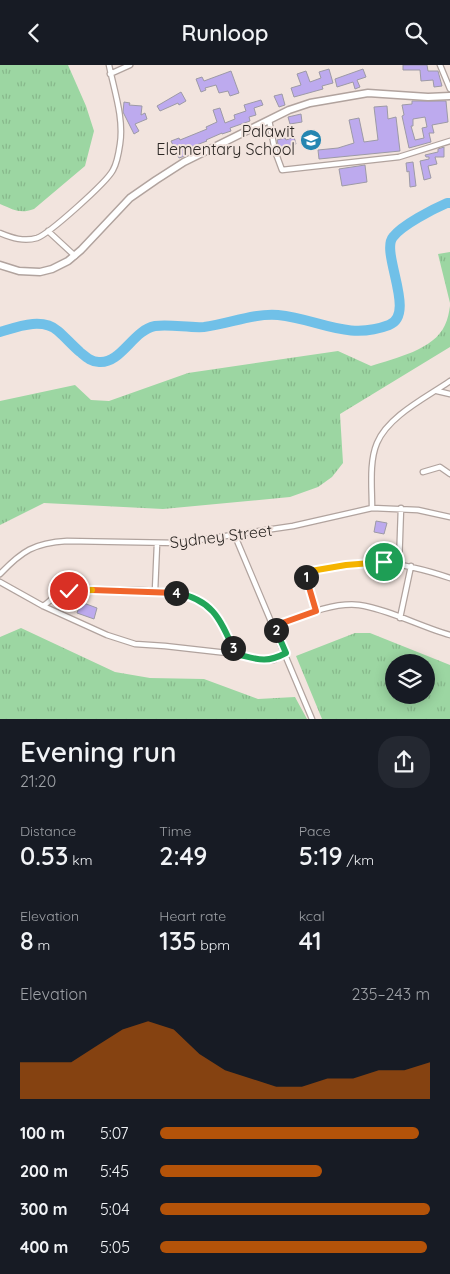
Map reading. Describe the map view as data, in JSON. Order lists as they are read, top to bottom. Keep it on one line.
{"streets":{"street":["Sydney Street"]},"places":{"school or university":["Palawit Elementary School"]},"page":{"header":"Runloop","pins":["1","4","2","3"],"heading":["Evening run","21:20"],"stats":[["Distance","0.53 km"],["Time","2:49"],["Pace","5:19 /km"],["Elevation","8 m"],["Heart rate","135 bpm"],["kcal","41"]],"chart":["Elevation","235–243 m"],"list":[{"name":"100 m","note":"5:07"},{"name":"200 m","note":"5:45"},{"name":"300 m","note":"5:04"},{"name":"400 m","note":"5:05"}]}}
